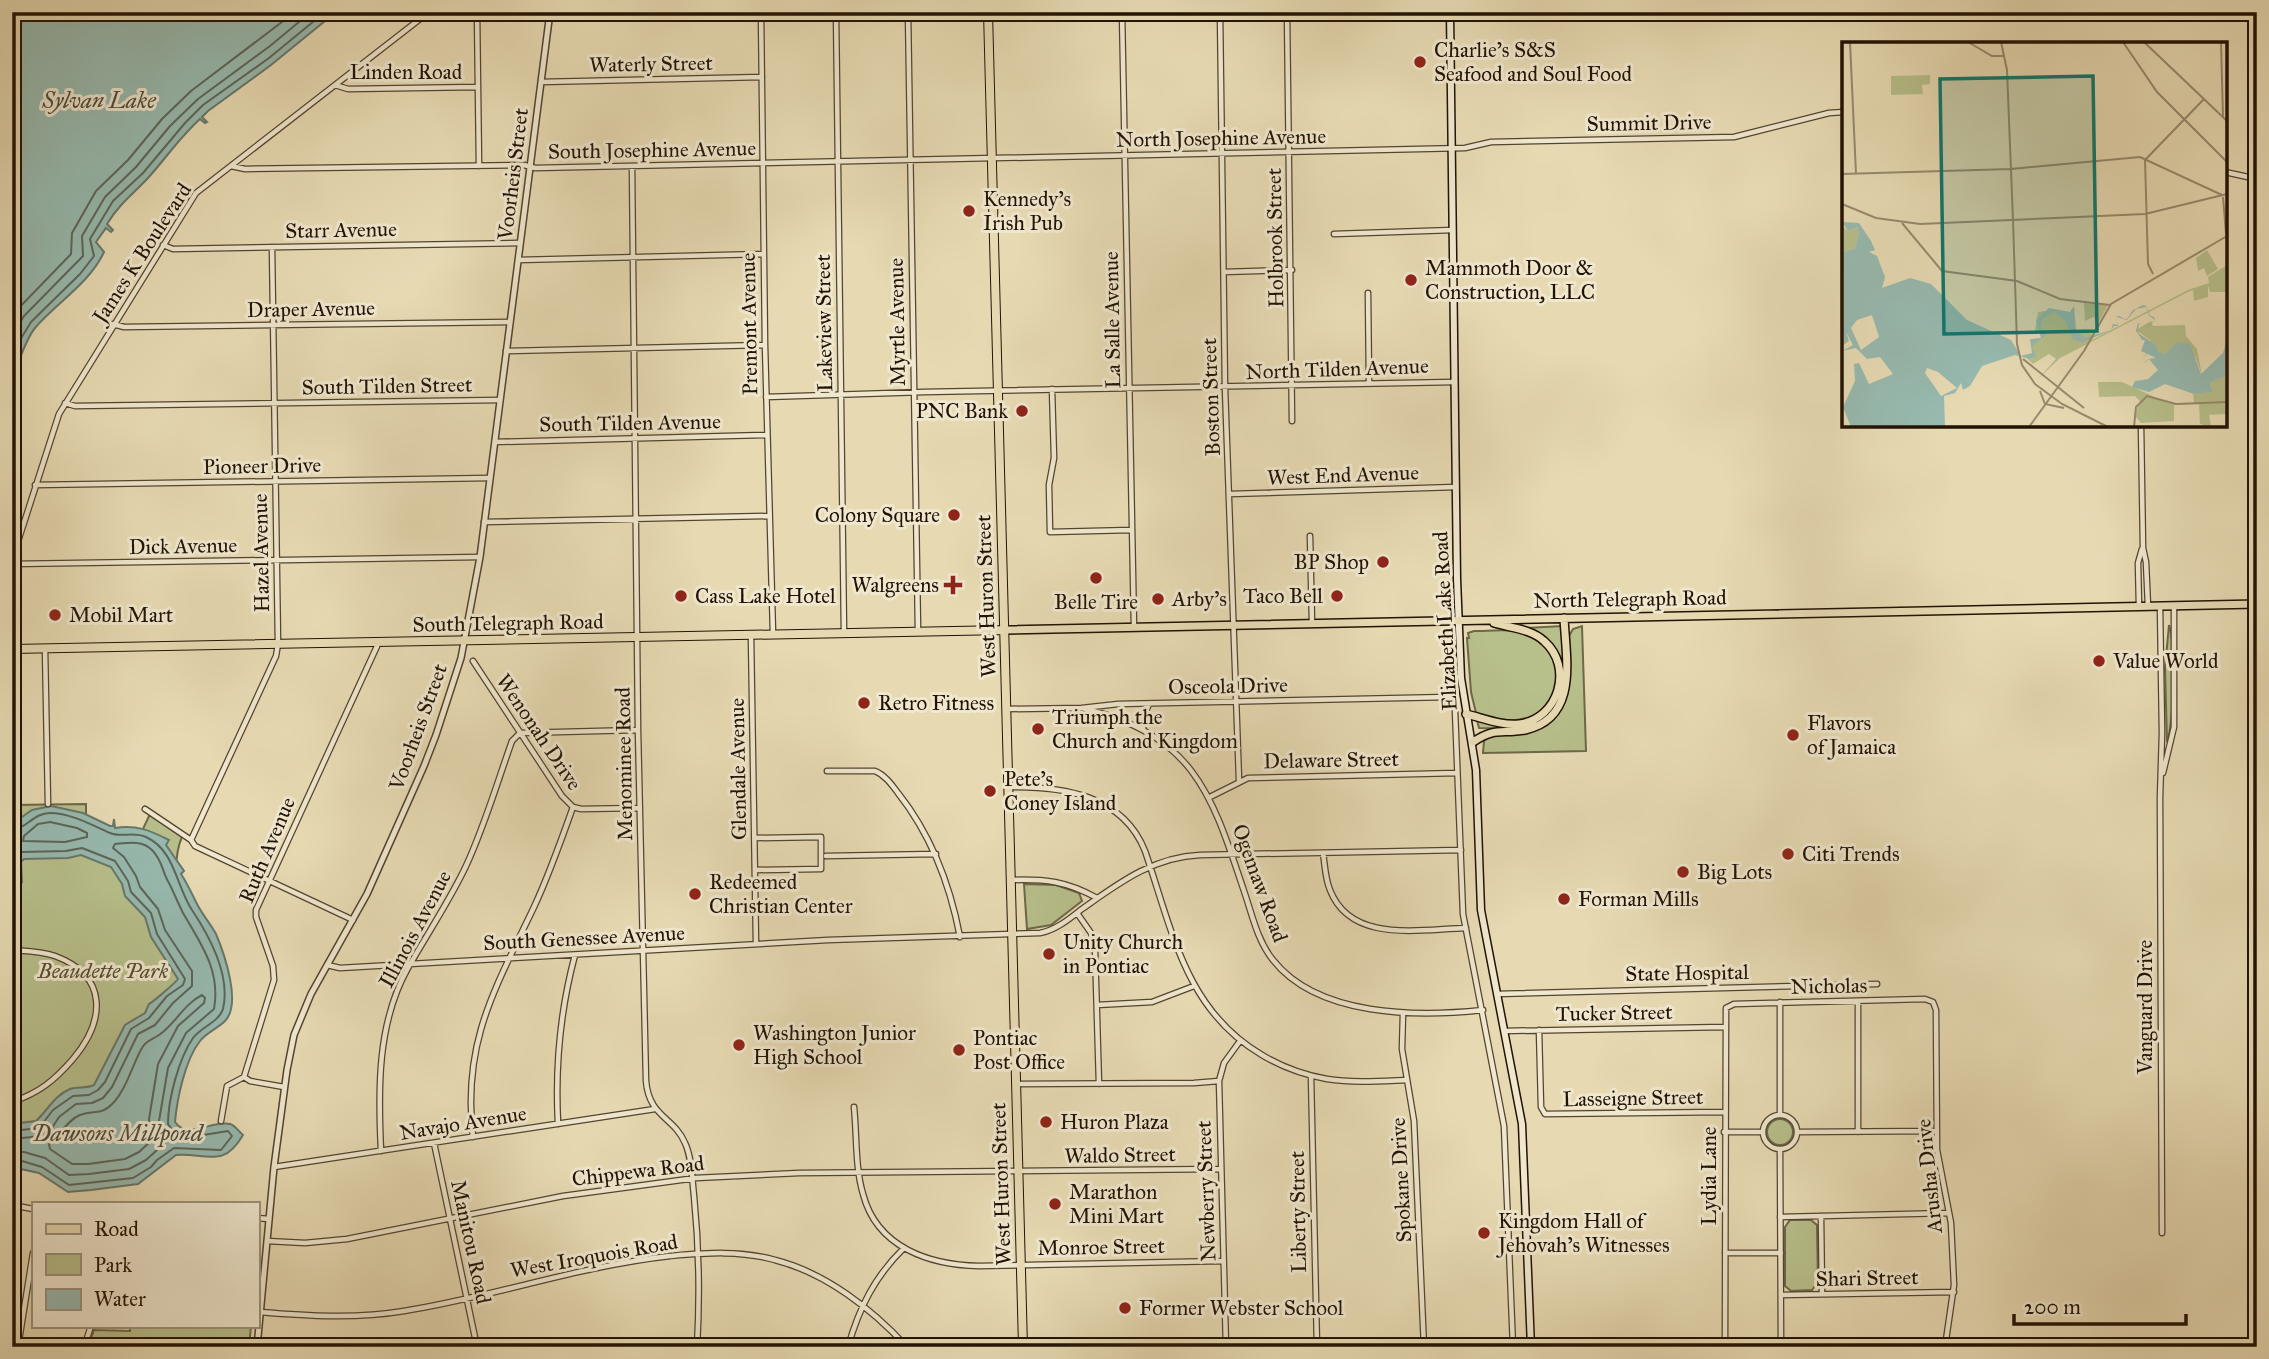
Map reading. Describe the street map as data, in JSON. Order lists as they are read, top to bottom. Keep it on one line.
{"streets":{"highway":["West Huron Street","South Telegraph Road"],"main road":["North Telegraph Road","Elizabeth Lake Road"],"street":["Waterly Street","Linden Road","Summit Drive","North Josephine Avenue","South Josephine Avenue","Voorheis Street","Starr Avenue","Holbrook Street","James K Boulevard","Draper Avenue","La Salle Avenue","Myrtle Avenue","Lakeview Street","Premont Avenue","North Tilden Avenue","South Tilden Street","Boston Street","South Tilden Avenue","Pioneer Drive","West End Avenue","Dick Avenue","Hazel Avenue","Osceola Drive","Wenonah Drive","Delaware Street","Menominee Road","Glendale Avenue","Ruth Avenue","Ogemaw Road","Illinois Avenue","South Genessee Avenue","State Hospital","Nicholas","Vanguard Drive","Tucker Street","Lasseigne Street","Navajo Avenue","Waldo Street","Chippewa Road","Lydia Lane","Arusha Drive","Spokane Drive","Newberry Street","Liberty Street","Manitou Road","Monroe Street","West Iroquois Road","Shari Street"]},"crossings":[["Waterly Street","Voorheis Street"],["Waterly Street","Premont Avenue"],["Linden Road","James K Boulevard"],["Summit Drive","North Josephine Avenue"],["Summit Drive","Elizabeth Lake Road"],["North Josephine Avenue","South Josephine Avenue"],["North Josephine Avenue","Holbrook Street"],["North Josephine Avenue","La Salle Avenue"],["North Josephine Avenue","Boston Street"],["North Josephine Avenue","West Huron Street"],["North Josephine Avenue","Elizabeth Lake Road"],["South Josephine Avenue","Voorheis Street"],["South Josephine Avenue","James K Boulevard"],["South Josephine Avenue","Myrtle Avenue"],["South Josephine Avenue","Lakeview Street"],["South Josephine Avenue","Premont Avenue"],["South Josephine Avenue","West Huron Street"],["South Josephine Avenue","Menominee Road"],["Voorheis Street","Starr Avenue"],["Voorheis Street","Draper Avenue"],["Voorheis Street","South Tilden Street"],["Voorheis Street","South Tilden Avenue"],["Voorheis Street","Pioneer Drive"],["Voorheis Street","Dick Avenue"],["Voorheis Street","South Telegraph Road"],["Voorheis Street","South Genessee Avenue"],["Voorheis Street","Navajo Avenue"],["Voorheis Street","Chippewa Road"],["Voorheis Street","West Iroquois Road"],["Starr Avenue","James K Boulevard"],["Starr Avenue","Hazel Avenue"],["Holbrook Street","North Tilden Avenue"],["James K Boulevard","Draper Avenue"],["James K Boulevard","Pioneer Drive"],["James K Boulevard","Dick Avenue"],["Draper Avenue","Hazel Avenue"],["La Salle Avenue","North Tilden Avenue"],["La Salle Avenue","North Telegraph Road"],["Myrtle Avenue","South Telegraph Road"],["Lakeview Street","South Telegraph Road"],["Premont Avenue","South Tilden Avenue"],["Premont Avenue","South Telegraph Road"],["North Tilden Avenue","Boston Street"],["North Tilden Avenue","West Huron Street"],["North Tilden Avenue","Elizabeth Lake Road"],["South Tilden Street","Hazel Avenue"],["Boston Street","West End Avenue"],["Boston Street","North Telegraph Road"],["Boston Street","Osceola Drive"],["Boston Street","Delaware Street"],["South Tilden Avenue","Menominee Road"],["Pioneer Drive","Hazel Avenue"],["West End Avenue","Elizabeth Lake Road"],["Dick Avenue","Hazel Avenue"],["Hazel Avenue","South Telegraph Road"],["West Huron Street","North Telegraph Road"],["West Huron Street","South Telegraph Road"],["West Huron Street","Osceola Drive"],["West Huron Street","South Genessee Avenue"],["West Huron Street","Waldo Street"],["West Huron Street","Chippewa Road"],["West Huron Street","Monroe Street"],["North Telegraph Road","Elizabeth Lake Road"],["North Telegraph Road","South Telegraph Road"],["North Telegraph Road","Vanguard Drive"],["Elizabeth Lake Road","Delaware Street"],["Elizabeth Lake Road","Ogemaw Road"],["Elizabeth Lake Road","South Genessee Avenue"],["Elizabeth Lake Road","State Hospital"],["Elizabeth Lake Road","Tucker Street"],["South Telegraph Road","Menominee Road"],["South Telegraph Road","Glendale Avenue"],["South Telegraph Road","Ruth Avenue"],["Osceola Drive","Ogemaw Road"],["Wenonah Drive","Illinois Avenue"],["Wenonah Drive","South Genessee Avenue"],["Wenonah Drive","Navajo Avenue"],["Delaware Street","Ogemaw Road"],["Menominee Road","South Genessee Avenue"],["Menominee Road","Navajo Avenue"],["Menominee Road","Chippewa Road"],["Menominee Road","West Iroquois Road"],["Glendale Avenue","South Genessee Avenue"],["Ogemaw Road","South Genessee Avenue"],["Ogemaw Road","Spokane Drive"],["Illinois Avenue","South Genessee Avenue"],["Illinois Avenue","Navajo Avenue"],["Nicholas","Lydia Lane"],["Nicholas","Arusha Drive"],["Tucker Street","Lasseigne Street"],["Tucker Street","Lydia Lane"],["Lasseigne Street","Lydia Lane"],["Navajo Avenue","Manitou Road"],["Waldo Street","Chippewa Road"],["Waldo Street","Newberry Street"],["Chippewa Road","Manitou Road"],["Arusha Drive","Shari Street"],["Newberry Street","Monroe Street"],["Manitou Road","West Iroquois Road"]],"water":["Sylvan Lake","Dawsons Millpond"],"parks":["Beaudette Park"],"places":{"other":["Charlie's S&S Seafood and Soul Food","Kennedy's Irish Pub","Mammoth Door & Construction, LLC","PNC Bank","Colony Square","BP Shop","Belle Tire","Cass Lake Hotel","Taco Bell","Arby's","Mobil Mart","Value World","Retro Fitness","Triumph the Church and Kingdom","Flavors of Jamaica","Pete's Coney Island","Citi Trends","Big Lots","Redeemed Christian Center","Forman Mills","Unity Church in Pontiac","Washington Junior High School","Pontiac Post Office","Huron Plaza","Marathon Mini Mart","Kingdom Hall of Jehovah's Witnesses","Former Webster School"],"health":["Walgreens"]},"legend":["Road","Park","Water"],"scale_bar":"200 m"}
